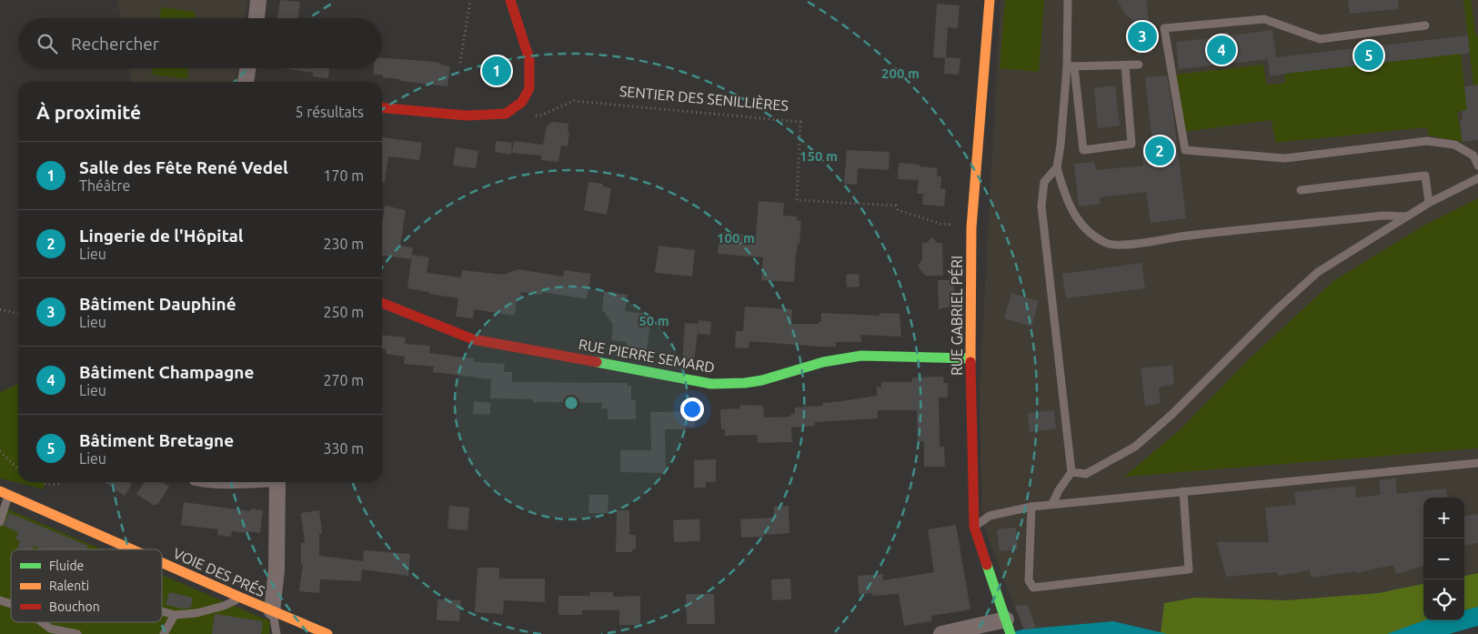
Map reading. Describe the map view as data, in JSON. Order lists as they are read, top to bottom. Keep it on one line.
{"streets":{"street":["RUE GABRIEL PÉRI","RUE PIERRE SEMARD","VOIE DES PRÉS"],"path":["SENTIER DES SENILLIÈRES"]},"crossings":[["SENTIER DES SENILLIÈRES","RUE GABRIEL PÉRI"],["RUE GABRIEL PÉRI","RUE PIERRE SEMARD"]],"legend":["Fluide","Ralenti","Bouchon"],"page":{"search":"Rechercher","pins":["3","4","5","1","2"],"heading":["À proximité","5 résultats"],"list":[{"mark":"1","name":"Salle des Fête René Vedel","note":"Théâtre","value":"170 m"},{"mark":"2","name":"Lingerie de l'Hôpital","note":"Lieu","value":"230 m"},{"mark":"3","name":"Bâtiment Dauphiné","note":"Lieu","value":"250 m"},{"mark":"4","name":"Bâtiment Champagne","note":"Lieu","value":"270 m"},{"mark":"5","name":"Bâtiment Bretagne","note":"Lieu","value":"330 m"}],"map_buttons":["+","−"]},"rings":["200 m","150 m","100 m","50 m"]}
